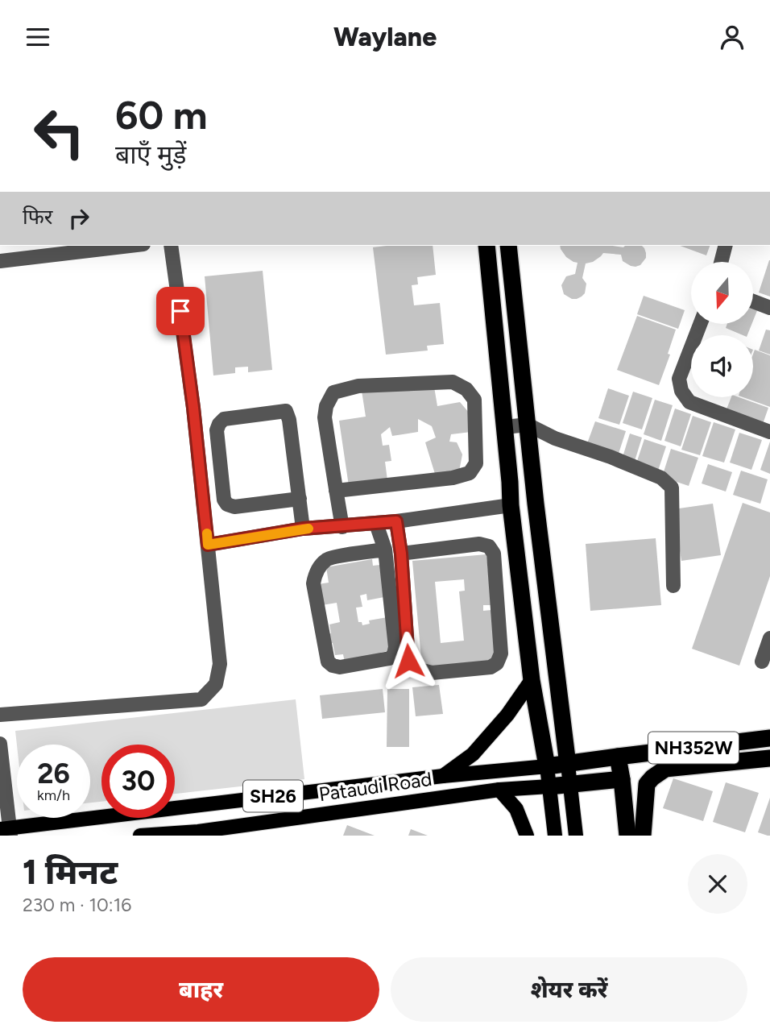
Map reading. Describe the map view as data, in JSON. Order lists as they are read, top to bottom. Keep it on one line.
{"streets":{"highway":["NH352W"],"main road":["Pataudi Road","SH26"]},"crossings":[["NH352W","SH26"]],"north":"bottom","page":{"header":"Waylane","turn":["60 m","बाएँ मुड़ें"],"then":"फिर","speed":"26 km/h","limit":"30","heading":["1 मिनट","230 m · 10:16"],"buttons":["बाहर","शेयर करें"]}}
